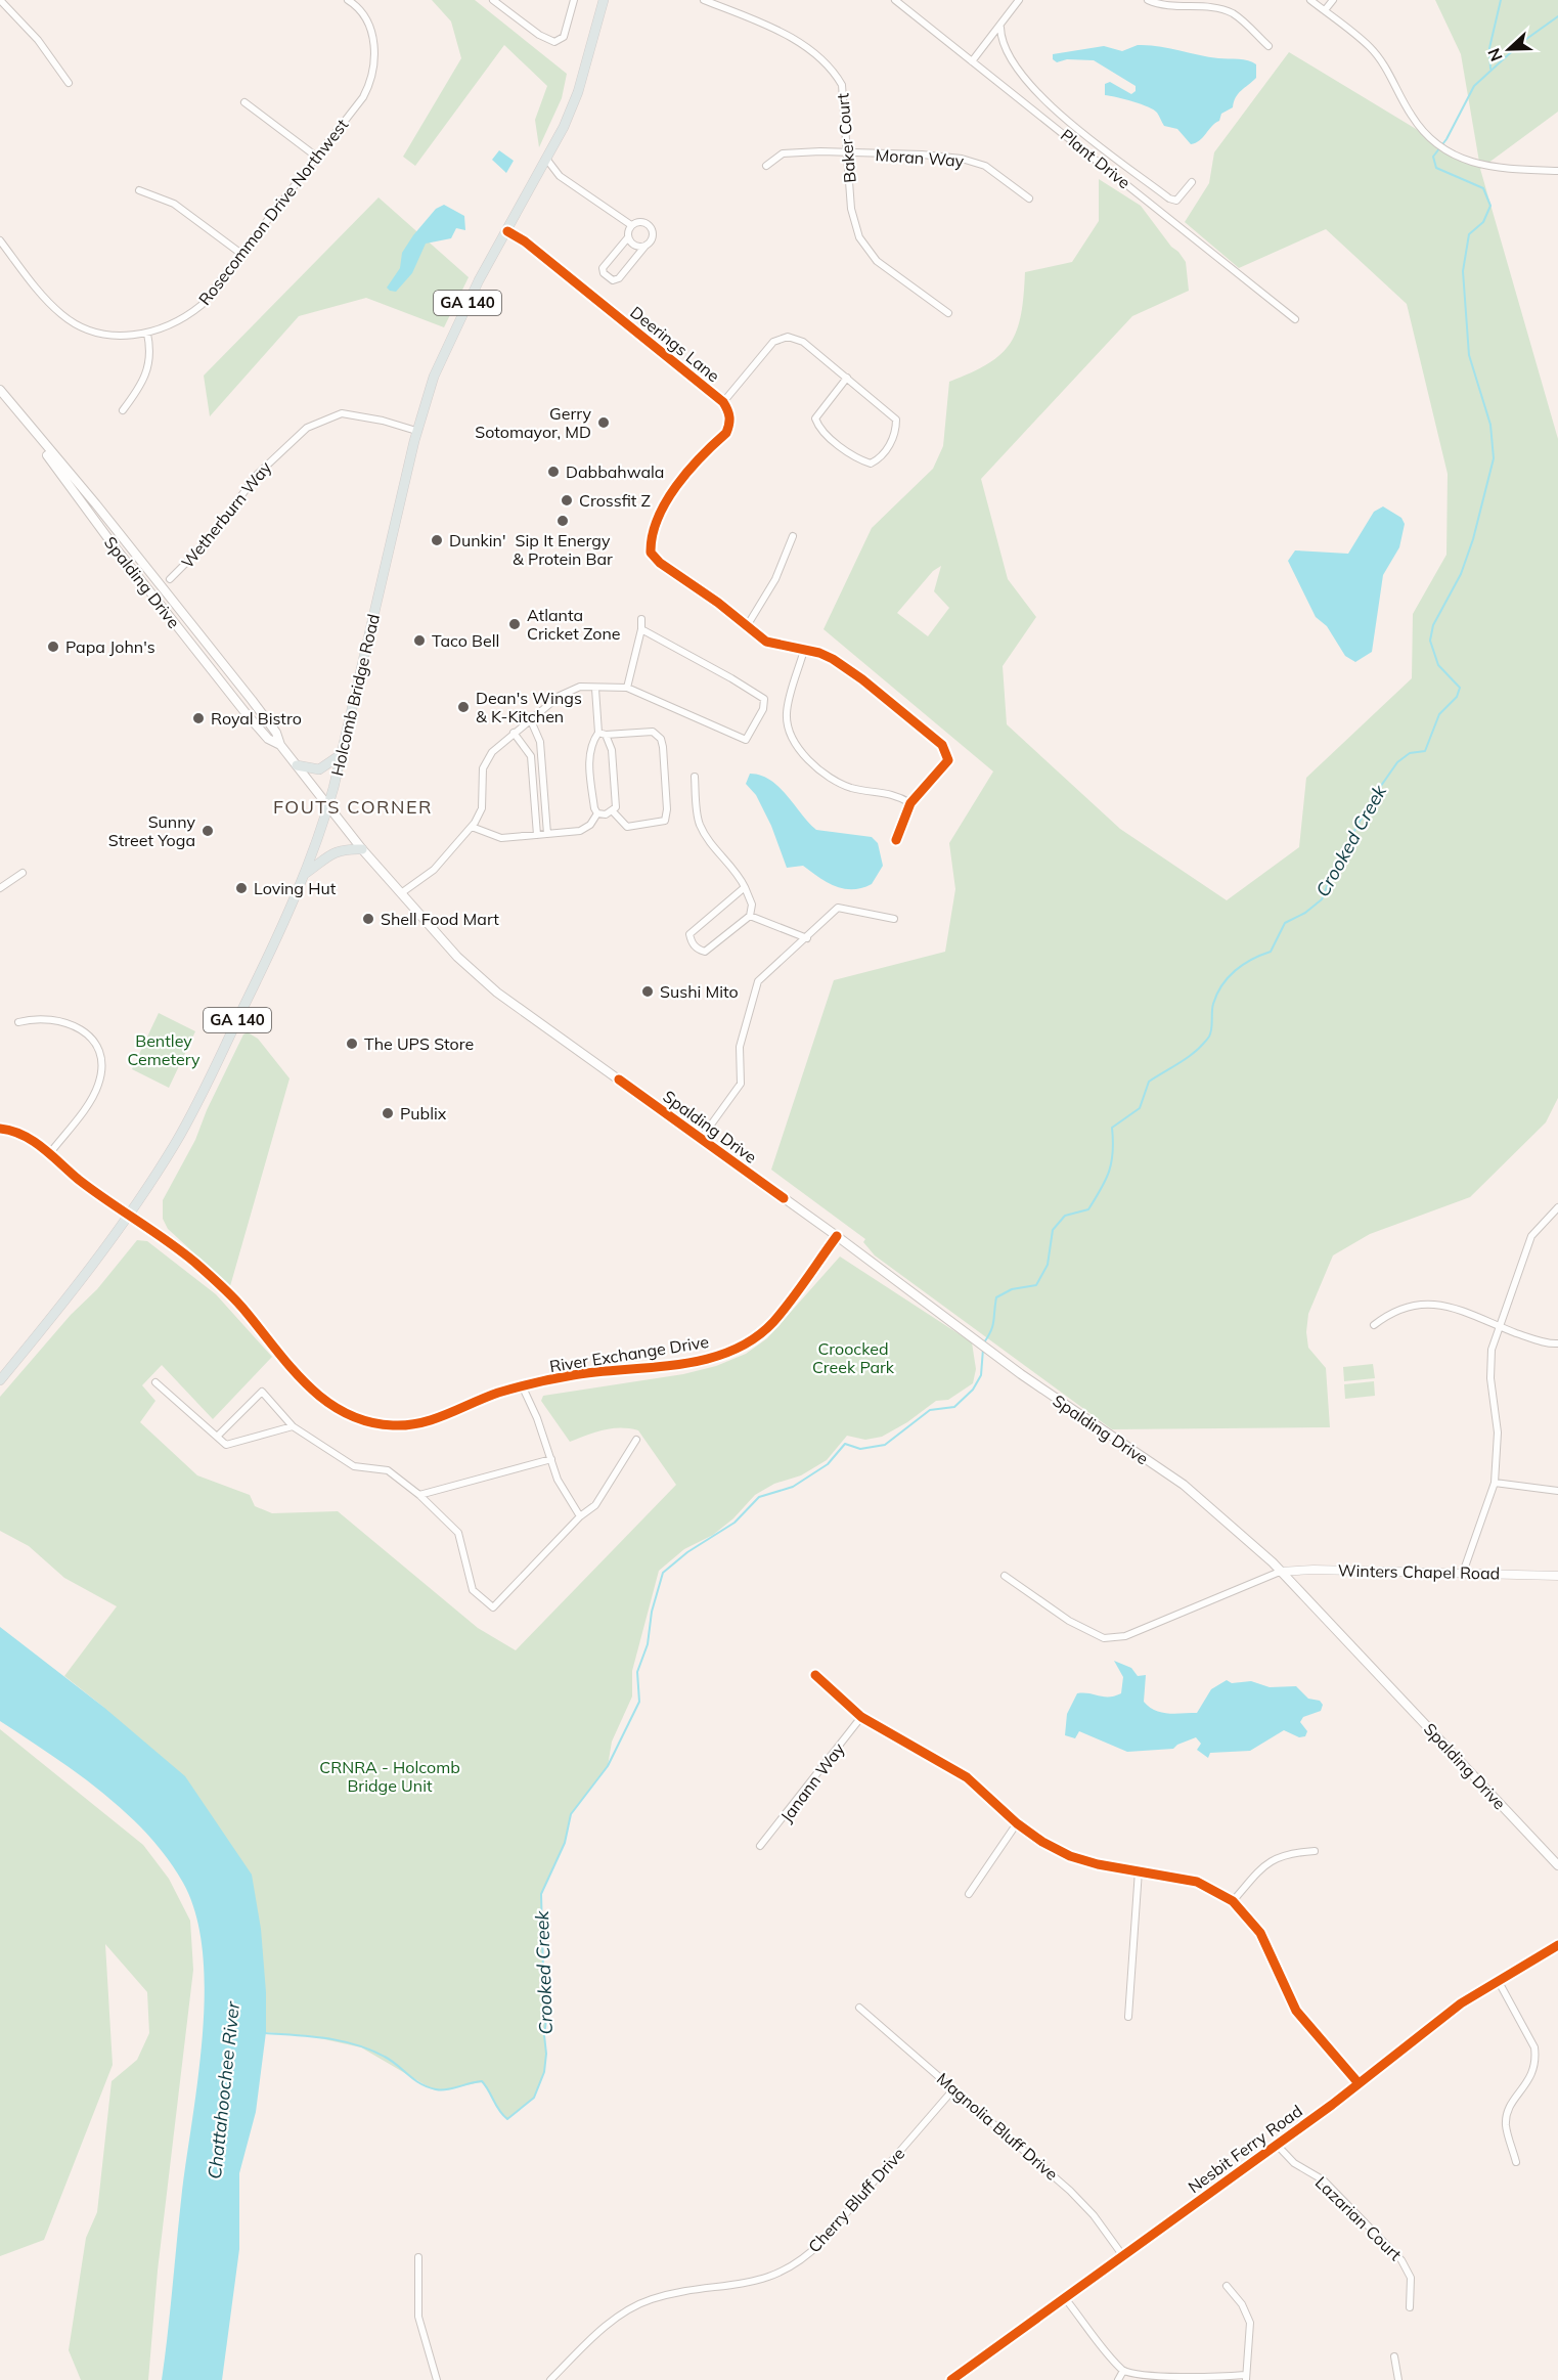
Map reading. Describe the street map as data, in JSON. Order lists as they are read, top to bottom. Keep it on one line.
{"streets":{"main road":["GA 140","Spalding Drive","Holcomb Bridge Road"],"street":["Baker Court","Moran Way","Plant Drive","Rosecommon Drive Northwest","Deerings Lane","Wetherburn Way","River Exchange Drive","Winters Chapel Road","Janann Way","Magnolia Bluff Drive","Nesbit Ferry Road","Cherry Bluff Drive","Lazarian Court"]},"crossings":[["Baker Court","Moran Way"],["Deerings Lane","Holcomb Bridge Road"],["Wetherburn Way","Holcomb Bridge Road"],["Spalding Drive","Holcomb Bridge Road"],["Spalding Drive","River Exchange Drive"],["Spalding Drive","Winters Chapel Road"],["Holcomb Bridge Road","River Exchange Drive"],["Magnolia Bluff Drive","Nesbit Ferry Road"],["Magnolia Bluff Drive","Cherry Bluff Drive"],["Nesbit Ferry Road","Lazarian Court"]],"districts":["FOUTS CORNER"],"water":["Crooked Creek","Chattahoochee River"],"parks":["Bentley Cemetery","Croocked Creek Park","CRNRA - Holcomb Bridge Unit"],"places":["Gerry Sotomayor, MD","Dabbahwala","Crossfit Z","Sip It Energy & Protein Bar","Dunkin'","Atlanta Cricket Zone","Taco Bell","Papa John's","Dean's Wings & K-Kitchen","Royal Bistro","Sunny Street Yoga","Loving Hut","Shell Food Mart","Sushi Mito","The UPS Store","Publix"],"north":"left"}
